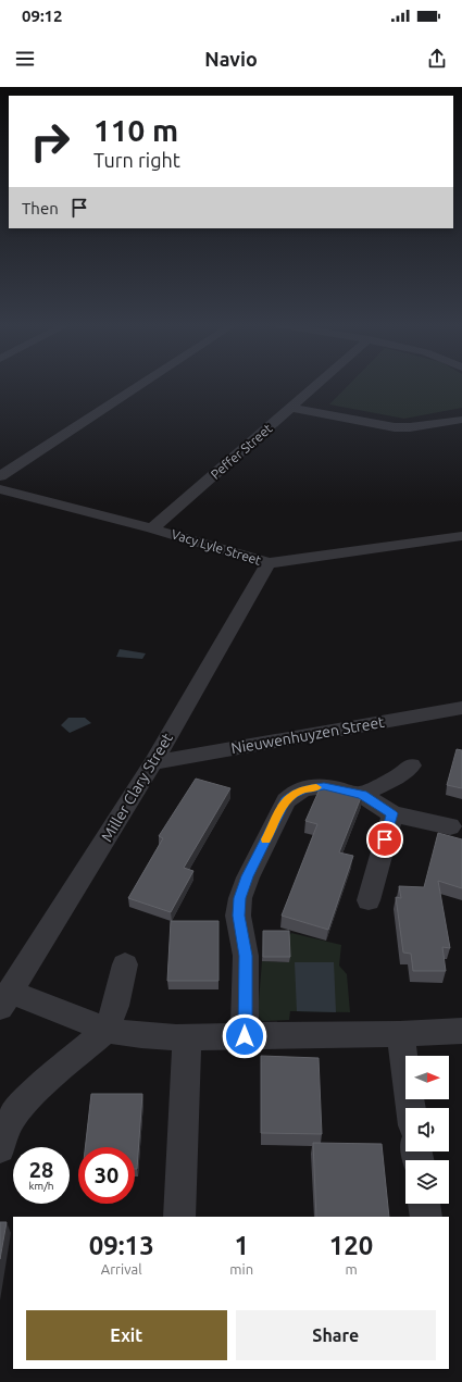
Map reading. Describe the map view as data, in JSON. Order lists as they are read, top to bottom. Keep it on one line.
{"streets":{"street":["Peffer Street","Vacy Lyle Street","Nieuwenhuyzen Street","Miller Clary Street"]},"crossings":[["Peffer Street","Vacy Lyle Street"],["Vacy Lyle Street","Miller Clary Street"],["Nieuwenhuyzen Street","Miller Clary Street"]],"north":"right","page":{"status":"09:12","header":"Navio","turn":["110 m","Turn right"],"then":"Then","speed":"28 km/h","limit":"30","eta":["09:13","Arrival","1","min","120","m"],"buttons":["Exit","Share"]}}
